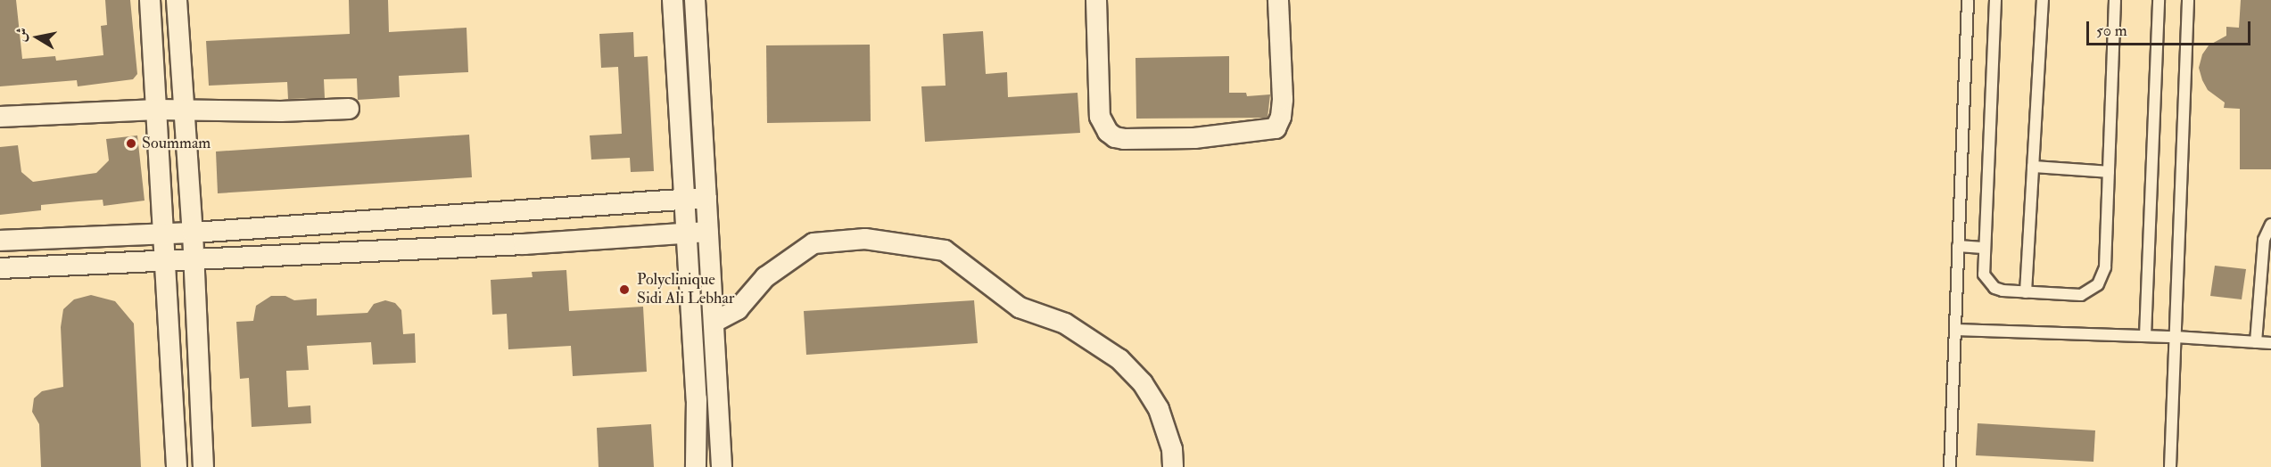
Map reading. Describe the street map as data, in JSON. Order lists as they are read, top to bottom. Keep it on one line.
{"places":["Soummam","Polyclinique Sidi Ali Lebhar"],"scale_bar":"50 m","north":"left"}
